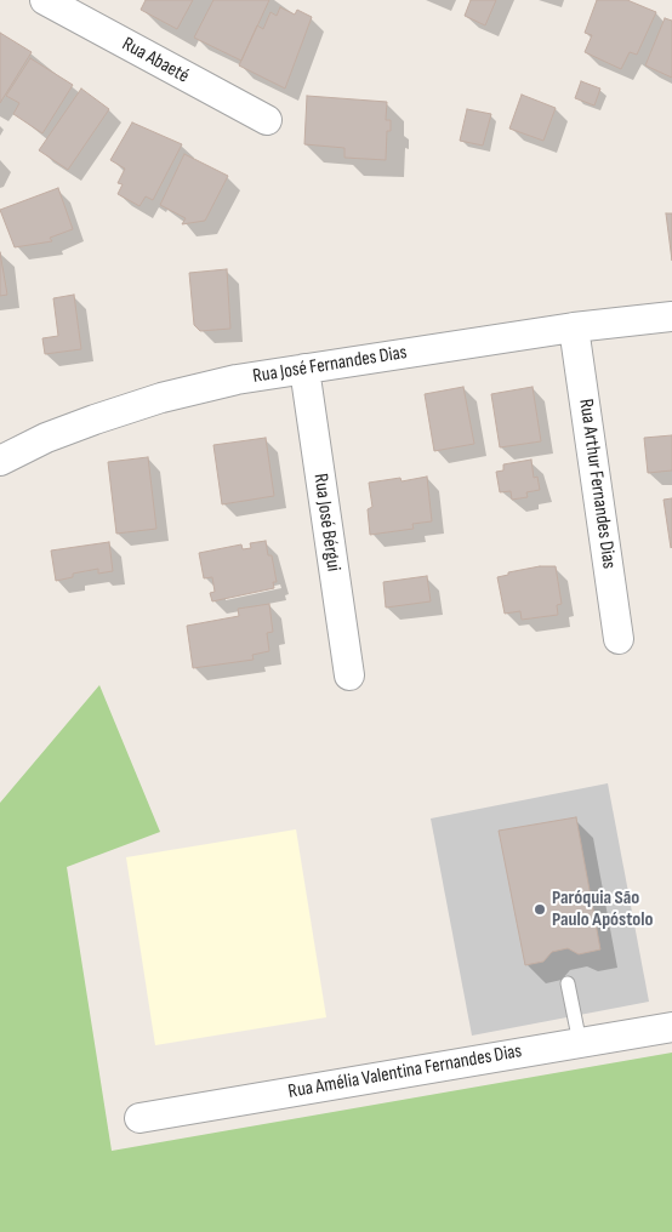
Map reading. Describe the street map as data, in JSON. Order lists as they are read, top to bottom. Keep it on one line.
{"streets":{"street":["Rua Abaeté","Rua José Fernandes Dias","Rua Arthur Fernandes Dias","Rua José Bérgui","Rua Amélia Valentina Fernandes Dias"]},"crossings":[["Rua José Fernandes Dias","Rua Arthur Fernandes Dias"],["Rua José Fernandes Dias","Rua José Bérgui"]],"places":["Paróquia São Paulo Apóstolo"]}
